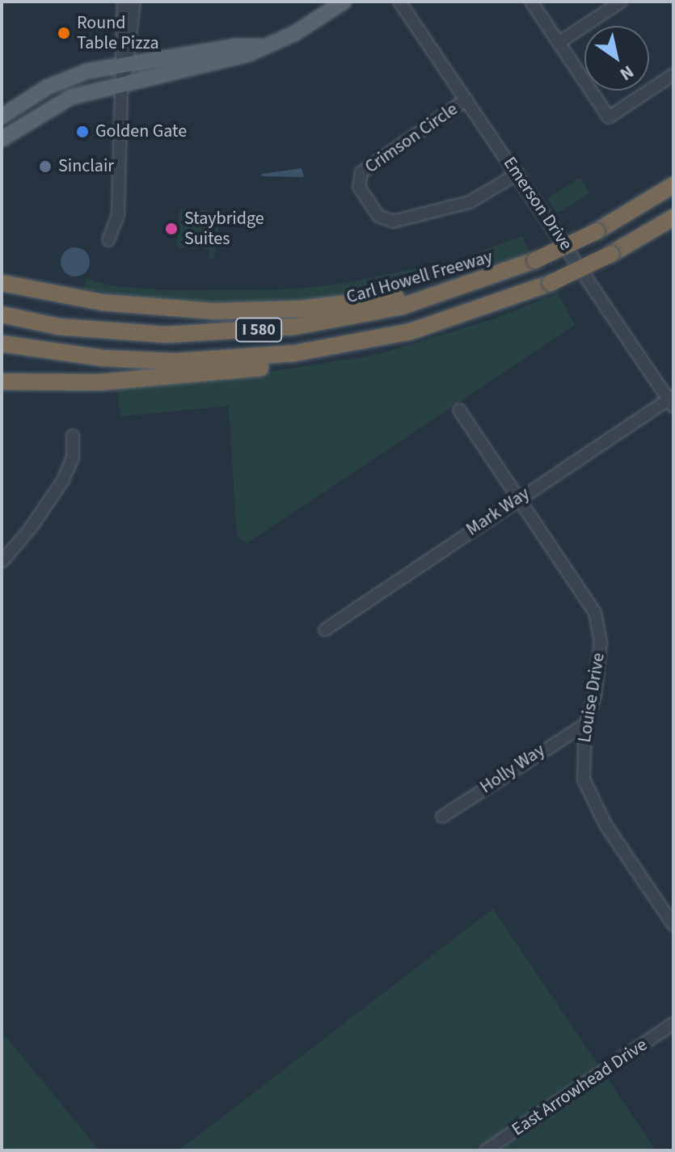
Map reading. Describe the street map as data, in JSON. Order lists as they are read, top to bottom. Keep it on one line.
{"streets":{"highway":["Carl Howell Freeway","I 580"],"street":["Crimson Circle","Emerson Drive","Mark Way","Louise Drive","Holly Way","East Arrowhead Drive"]},"crossings":[["Crimson Circle","Emerson Drive"],["Emerson Drive","Mark Way"],["Mark Way","Louise Drive"],["Louise Drive","Holly Way"]],"places":["Round Table Pizza","Golden Gate","Sinclair","Staybridge Suites"],"north":"bottom right"}
